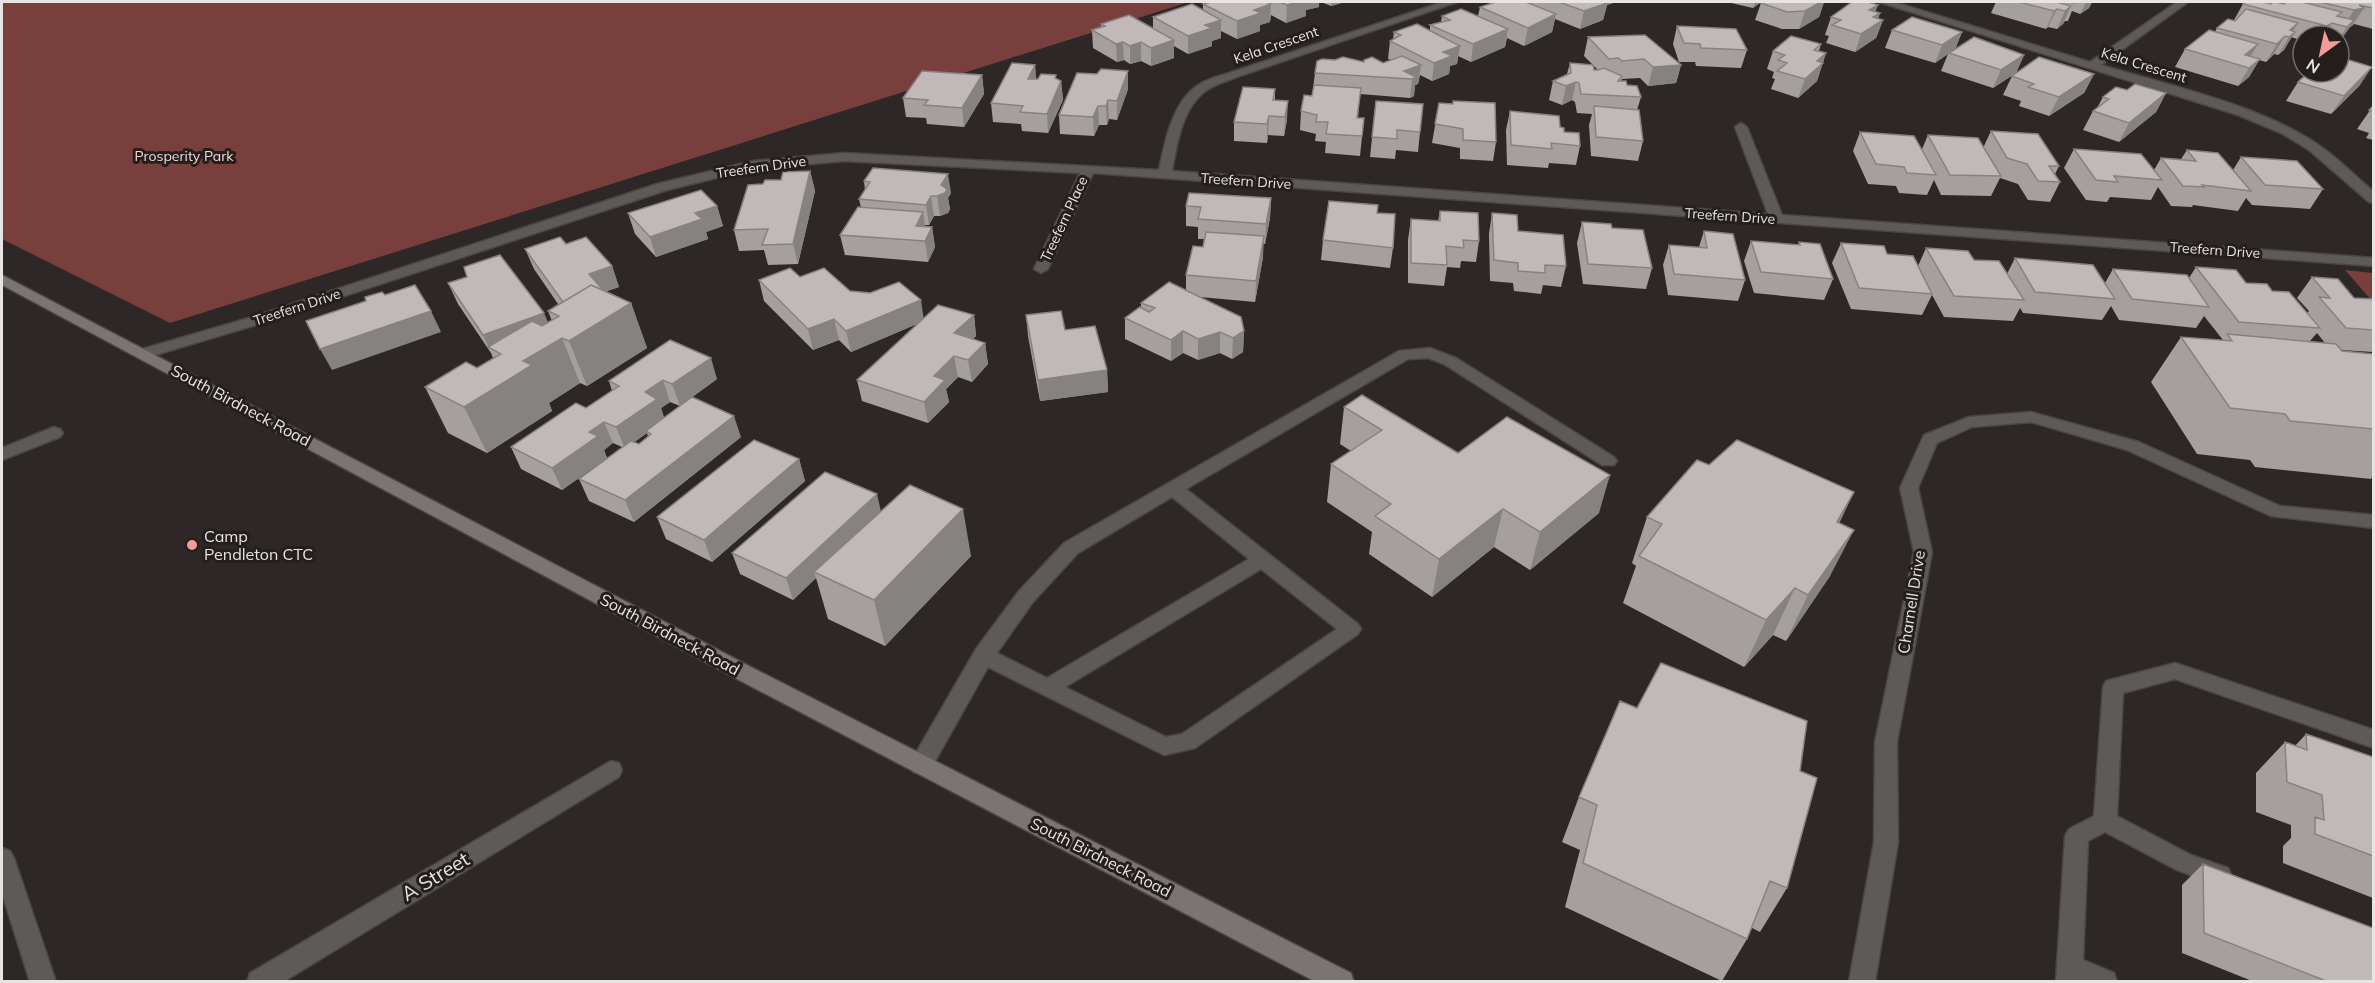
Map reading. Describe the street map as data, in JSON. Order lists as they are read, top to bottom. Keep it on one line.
{"streets":{"street":["Kela Crescent","Treefern Drive","Treefern Place","South Birdneck Road","Charnell Drive","A Street"]},"crossings":[["Kela Crescent","Treefern Drive"],["Treefern Drive","Treefern Place"],["Treefern Drive","South Birdneck Road"]],"parks":["Prosperity Park"],"places":["Camp Pendleton CTC"],"north":"bottom left"}
